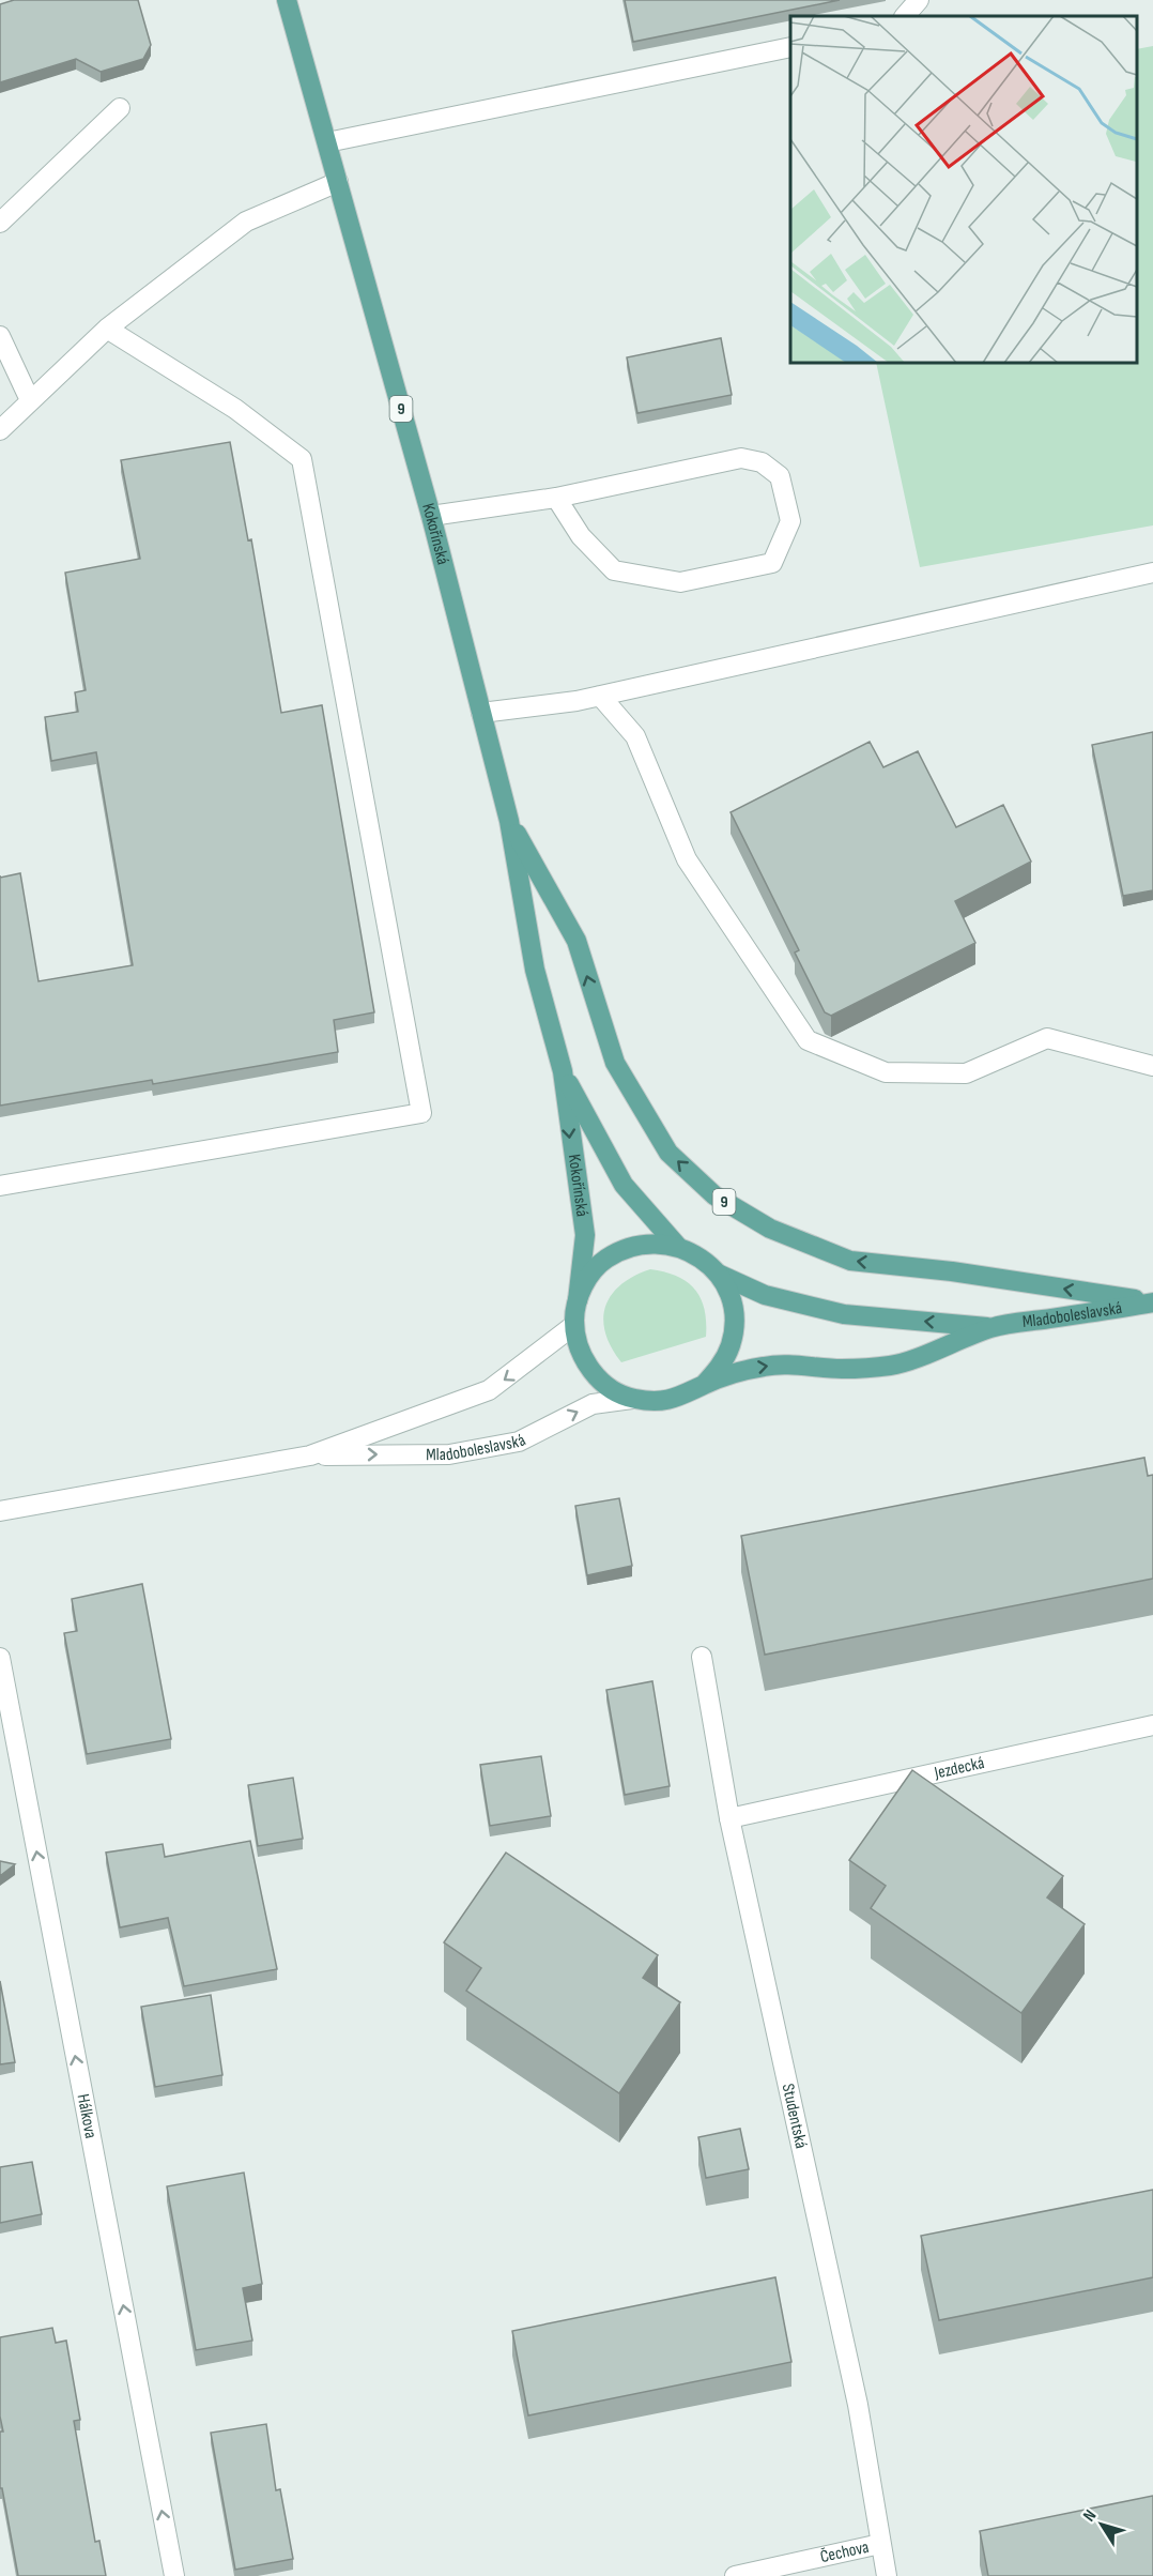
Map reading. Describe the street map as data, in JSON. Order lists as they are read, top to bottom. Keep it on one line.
{"streets":{"main road":["9","Kokořínská","Mladoboleslavská"],"street":["Jezdecká","Hálkova","Studentská","Čechova"]},"crossings":[["9","Kokořínská"],["9","Mladoboleslavská"],["Kokořínská","Mladoboleslavská"],["Jezdecká","Studentská"],["Studentská","Čechova"]],"one_way":["Hálkova"],"north":"top left"}
